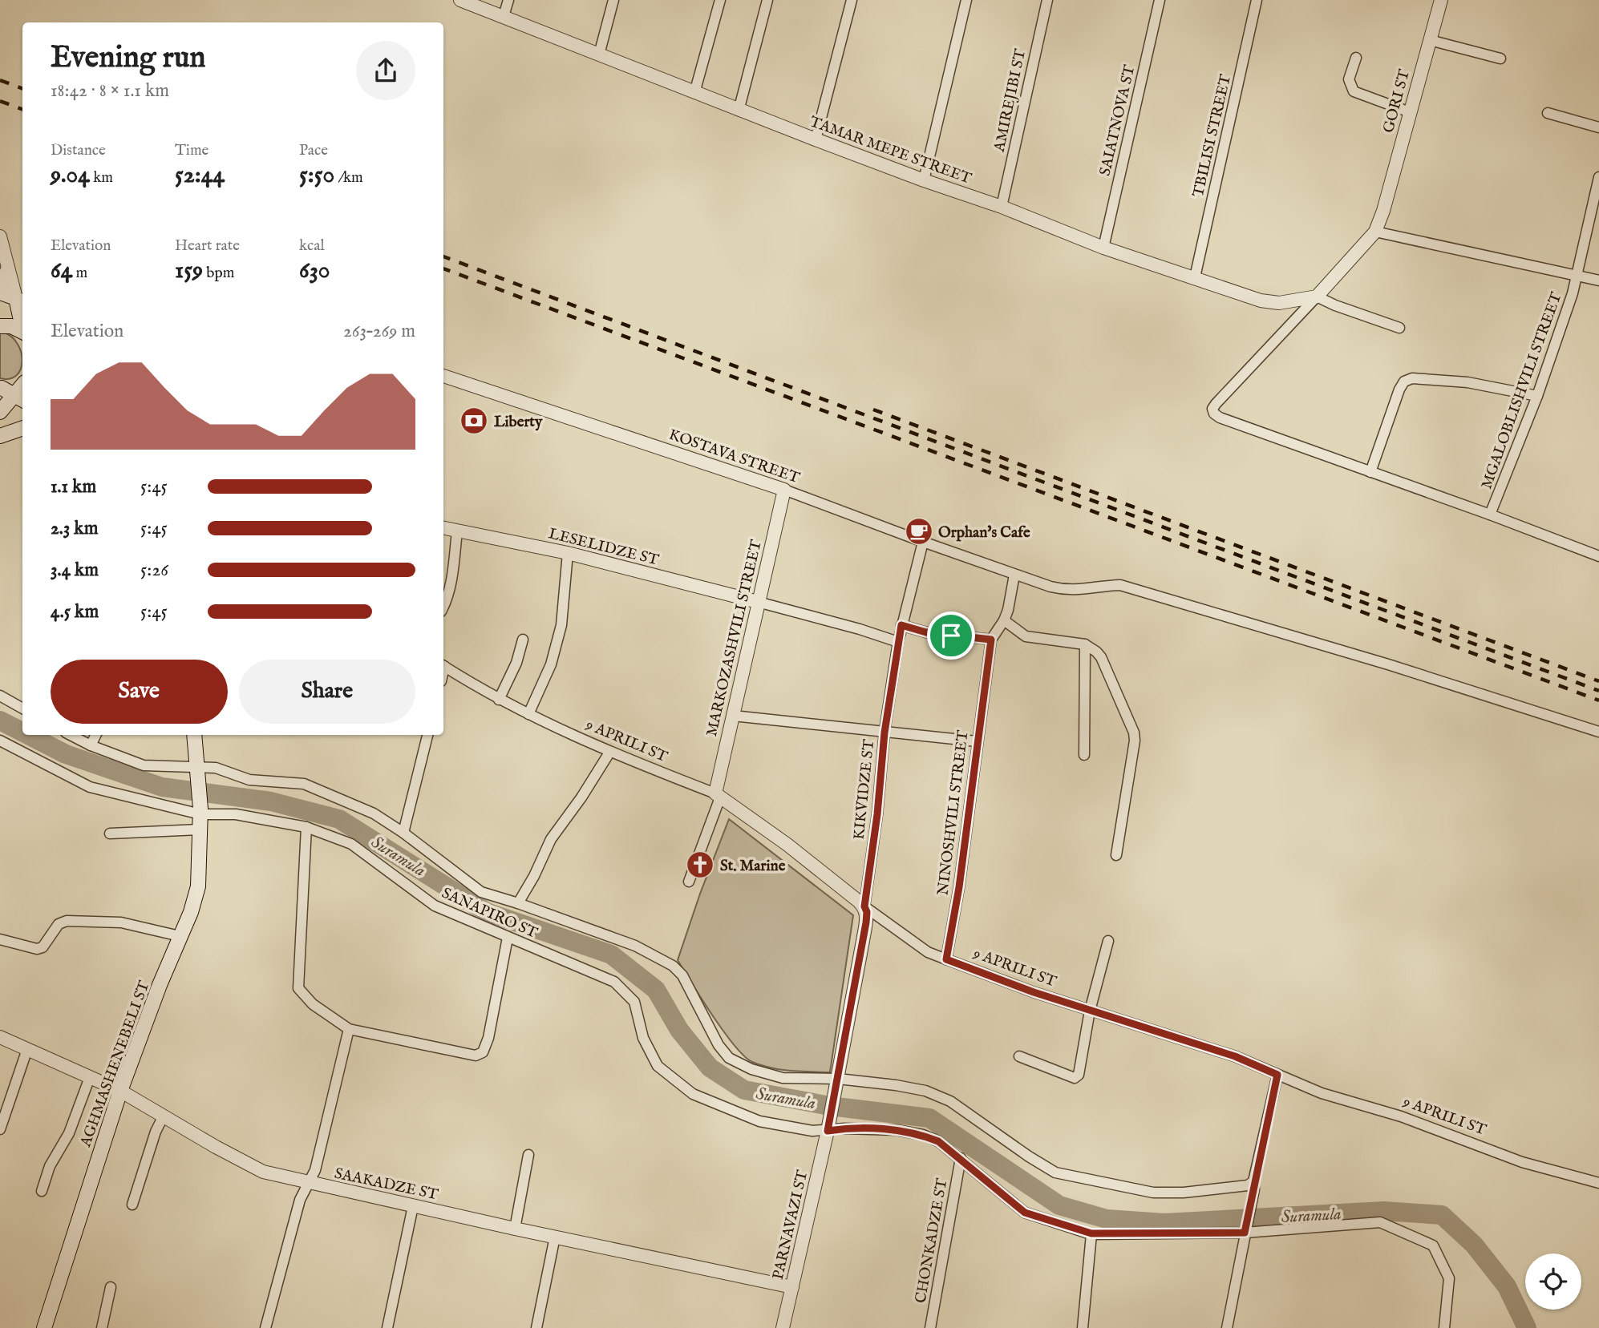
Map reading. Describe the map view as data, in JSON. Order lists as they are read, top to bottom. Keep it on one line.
{"streets":{"main road":["AGHMASHENEBELI ST"],"street":["AMIREJIBI ST","GORI ST","SAIATNOVA ST","TBILISI STREET","TAMAR MEPE STREET","MGALOBLISHVILI STREET","KOSTAVA STREET","LESELIDZE ST","MARKOZASHVILI STREET","9 APRILI ST","KIKVIDZE ST","NINOSHVILI STREET","SANAPIRO ST","SAAKADZE ST","PARNAVAZI ST","CHONKADZE ST"]},"crossings":[["AMIREJIBI ST","TAMAR MEPE STREET"],["SAIATNOVA ST","TAMAR MEPE STREET"],["TBILISI STREET","TAMAR MEPE STREET"],["KOSTAVA STREET","MARKOZASHVILI STREET"],["KOSTAVA STREET","KIKVIDZE ST"],["KOSTAVA STREET","NINOSHVILI STREET"],["LESELIDZE ST","MARKOZASHVILI STREET"],["MARKOZASHVILI STREET","9 APRILI ST"],["9 APRILI ST","KIKVIDZE ST"],["9 APRILI ST","NINOSHVILI STREET"],["SANAPIRO ST","AGHMASHENEBELI ST"],["SANAPIRO ST","PARNAVAZI ST"],["SANAPIRO ST","CHONKADZE ST"],["AGHMASHENEBELI ST","SAAKADZE ST"],["SAAKADZE ST","PARNAVAZI ST"]],"water":["Suramula"],"places":{"bank":["Liberty"],"cafe":["Orphan's Cafe"],"church":["St. Marine"]},"page":{"heading":["Evening run","18:42 · 8 × 1.1 km"],"stats":[["Distance","9.04 km"],["Time","52:44"],["Pace","5:50 /km"],["Elevation","64 m"],["Heart rate","159 bpm"],["kcal","630"]],"chart":["Elevation","263–269 m"],"list":[{"name":"1.1 km","note":"5:45"},{"name":"2.3 km","note":"5:45"},{"name":"3.4 km","note":"5:26"},{"name":"4.5 km","note":"5:45"}],"buttons":["Save","Share"]}}
